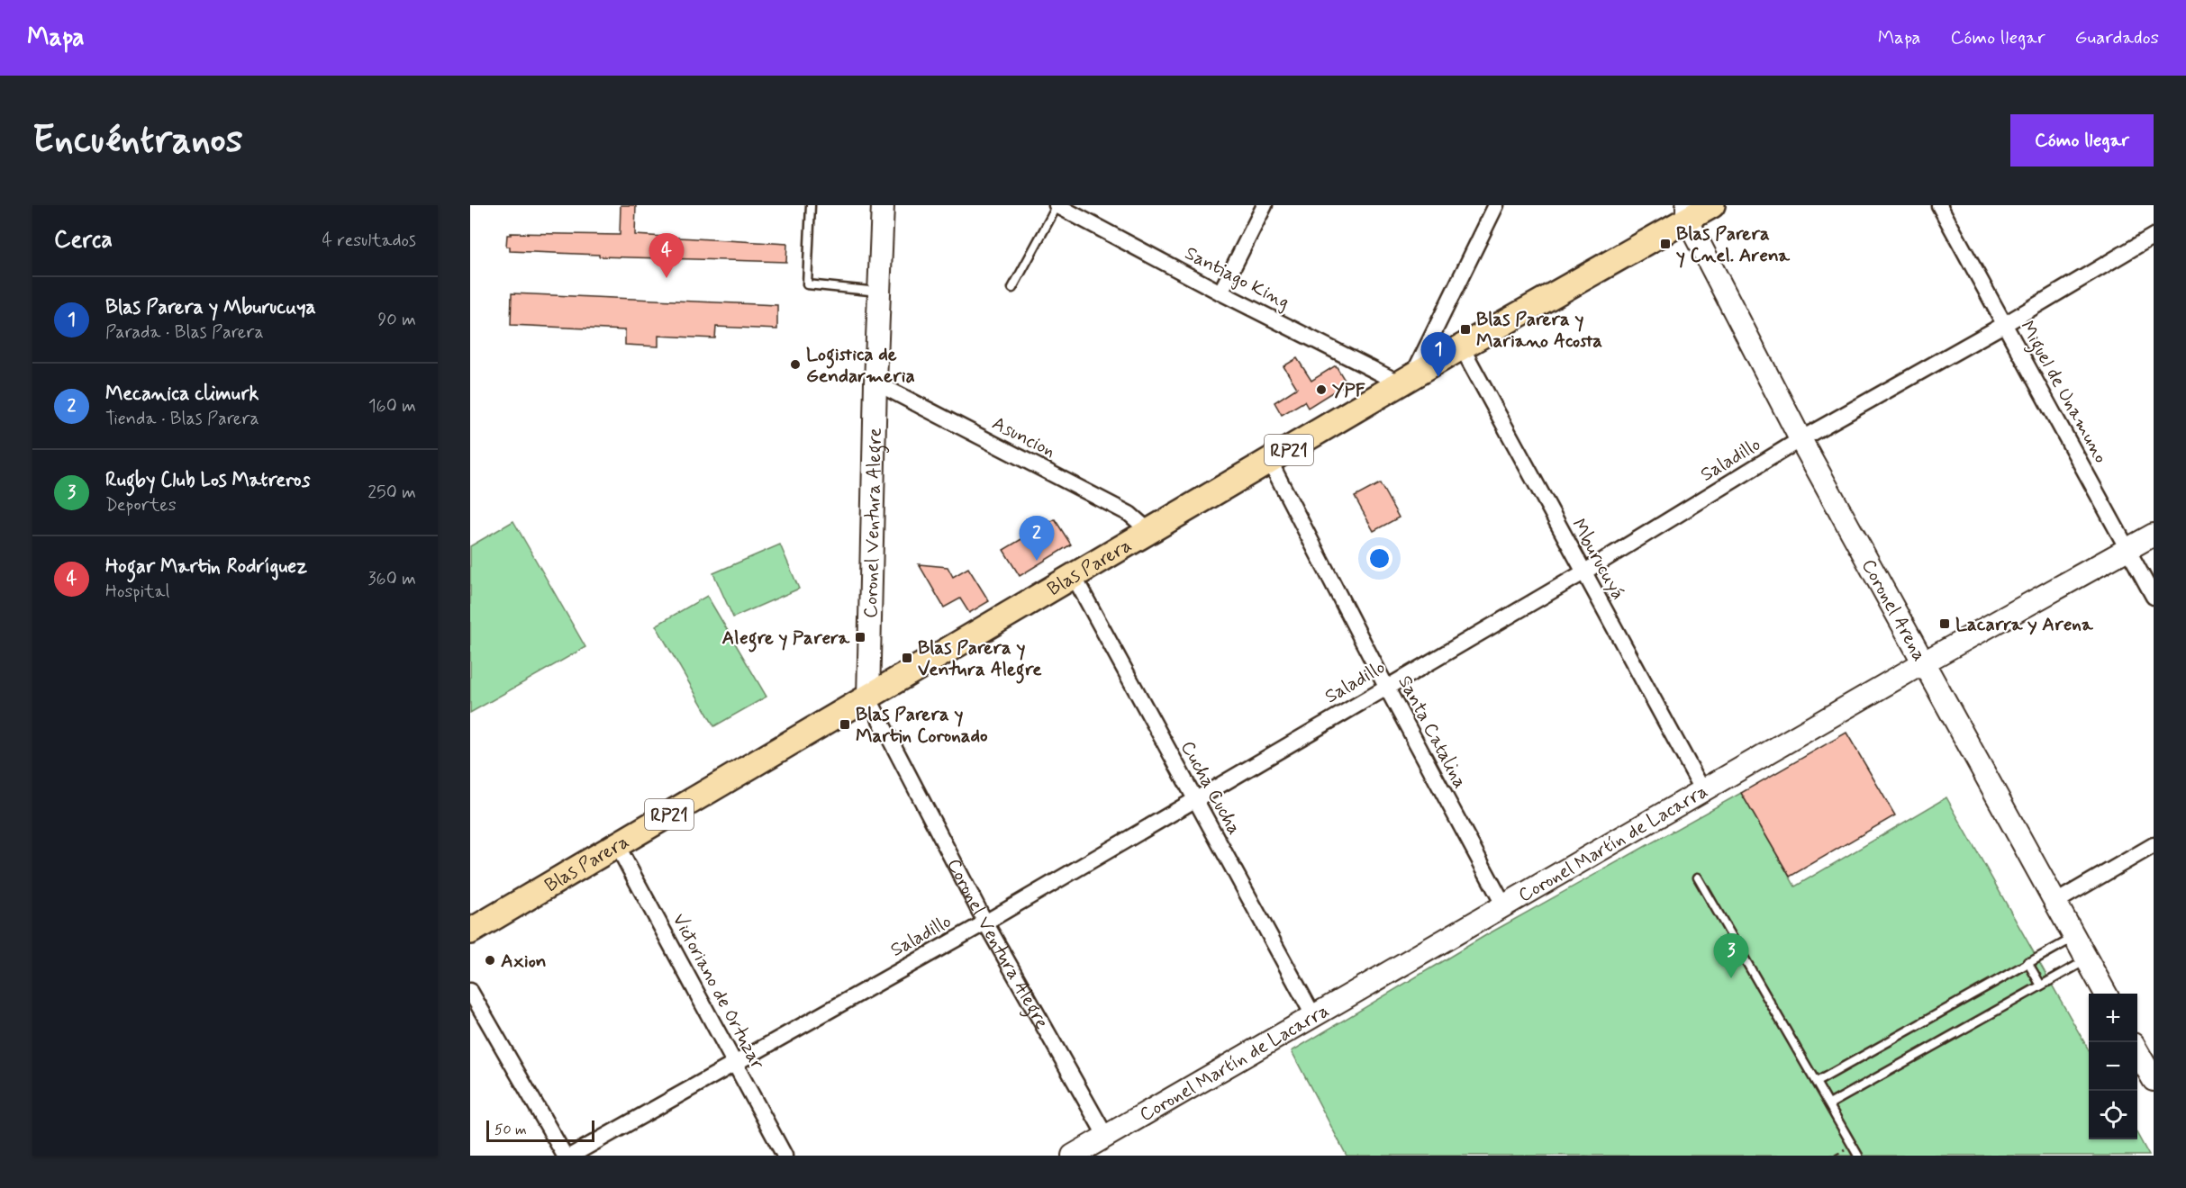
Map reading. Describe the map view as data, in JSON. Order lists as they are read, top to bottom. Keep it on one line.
{"streets":{"main road":["RP21","Blas Parera"],"street":["Santiago King","Miguel de Unamuno","Asuncion","Saladillo","Coronel Ventura Alegre","Mburucuyá","Coronel Arena","Santa Catalina","Cucha Cucha","Coronel Martín de Lacarra","Victoriano de Ortuzar"]},"crossings":[["Santiago King","Blas Parera"],["Miguel de Unamuno","Saladillo"],["Miguel de Unamuno","Coronel Martín de Lacarra"],["Asuncion","Coronel Ventura Alegre"],["Asuncion","Blas Parera"],["Saladillo","Coronel Ventura Alegre"],["Saladillo","Mburucuyá"],["Saladillo","Coronel Arena"],["Saladillo","Santa Catalina"],["Saladillo","Cucha Cucha"],["Saladillo","Victoriano de Ortuzar"],["Coronel Ventura Alegre","Blas Parera"],["Coronel Ventura Alegre","Coronel Martín de Lacarra"],["Mburucuyá","Blas Parera"],["Mburucuyá","Coronel Martín de Lacarra"],["Blas Parera","Coronel Arena"],["Blas Parera","Santa Catalina"],["Blas Parera","Cucha Cucha"],["Blas Parera","Victoriano de Ortuzar"],["Coronel Arena","Coronel Martín de Lacarra"],["Santa Catalina","Coronel Martín de Lacarra"],["Cucha Cucha","Coronel Martín de Lacarra"]],"places":{"transit":["Blas Parera y Cnel. Arena","Blas Parera y Mariano Acosta","Lacarra y Arena","Alegre y Parera","Blas Parera y Ventura Alegre","Blas Parera y Martin Coronado"],"other":["Logistica de Gendarmeria","YPF","Axion"]},"scale_bar":"50 m","page":{"header":"Mapa","nav":["Mapa","Cómo llegar","Guardados"],"buttons":"Cómo llegar","title":"Encuéntranos","heading":["Cerca","4 resultados"],"pins":["4","1","2","3"],"list":[{"mark":"1","name":"Blas Parera y Mburucuya","note":"Parada · Blas Parera","value":"90 m"},{"mark":"2","name":"Mecanica climurk","note":"Tienda · Blas Parera","value":"160 m"},{"mark":"3","name":"Rugby Club Los Matreros","note":"Deportes","value":"250 m"},{"mark":"4","name":"Hogar Martin Rodríguez","note":"Hospital","value":"360 m"}],"map_buttons":["+","−"],"scale":"50 m"}}
